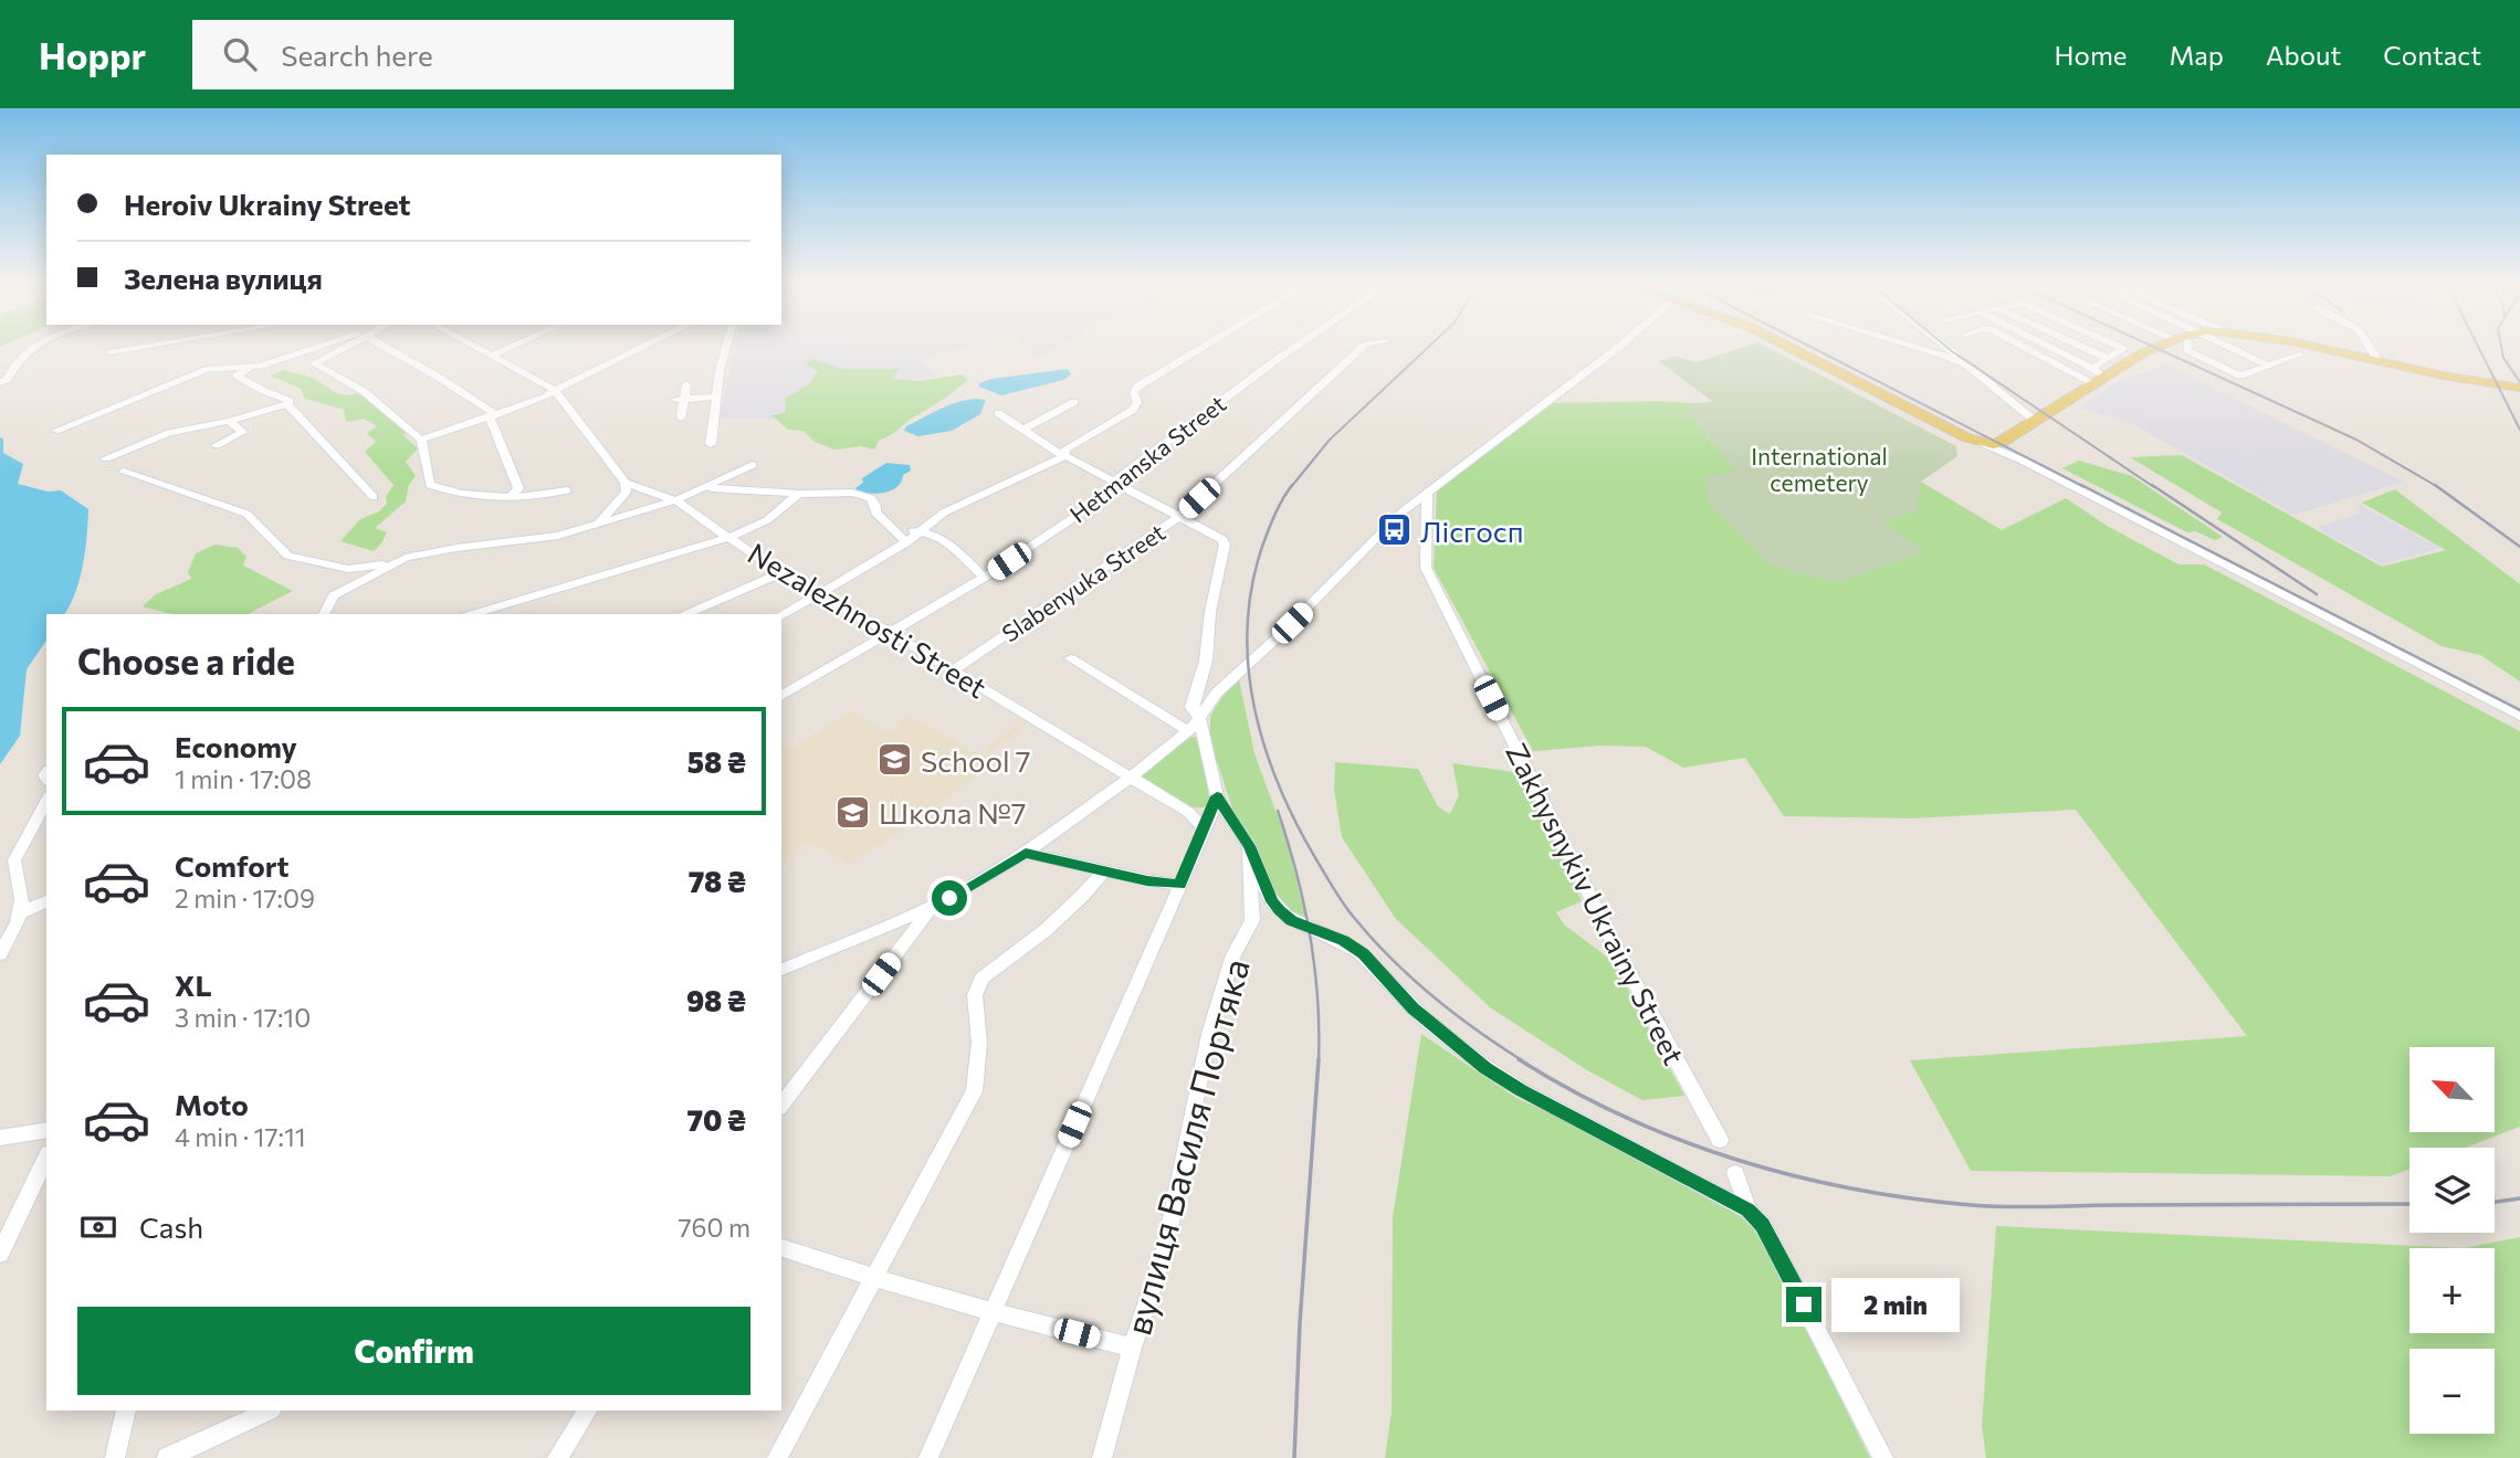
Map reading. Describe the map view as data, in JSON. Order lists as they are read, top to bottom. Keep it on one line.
{"streets":{"street":["Hetmanska Street","Slabenyuka Street","Nezalezhnosti Street","Zakhysnykiv Ukrainy Street","вулиця Василя Портяка"]},"crossings":[["Hetmanska Street","Nezalezhnosti Street"],["Slabenyuka Street","Nezalezhnosti Street"]],"parks":["International cemetery"],"places":{"bus stop":["Лісгосп"],"school or university":["School 7","Школа №7"]},"north":"top left","page":{"header":"Hoppr","search":"Search here","nav":["Home","Map","About","Contact"],"banner":["Heroiv Ukrainy Street","Зелена вулиця"],"heading":"Choose a ride","list":[{"name":"Economy","note":"1 min · 17:08","value":"58 ₴"},{"name":"Comfort","note":"2 min · 17:09","value":"78 ₴"},{"name":"XL","note":"3 min · 17:10","value":"98 ₴"},{"name":"Moto","note":"4 min · 17:11","value":"70 ₴"}],"map_buttons":["+","−"],"pay":["Cash","760 m"],"bubble":"2 min","buttons":"Confirm"}}
